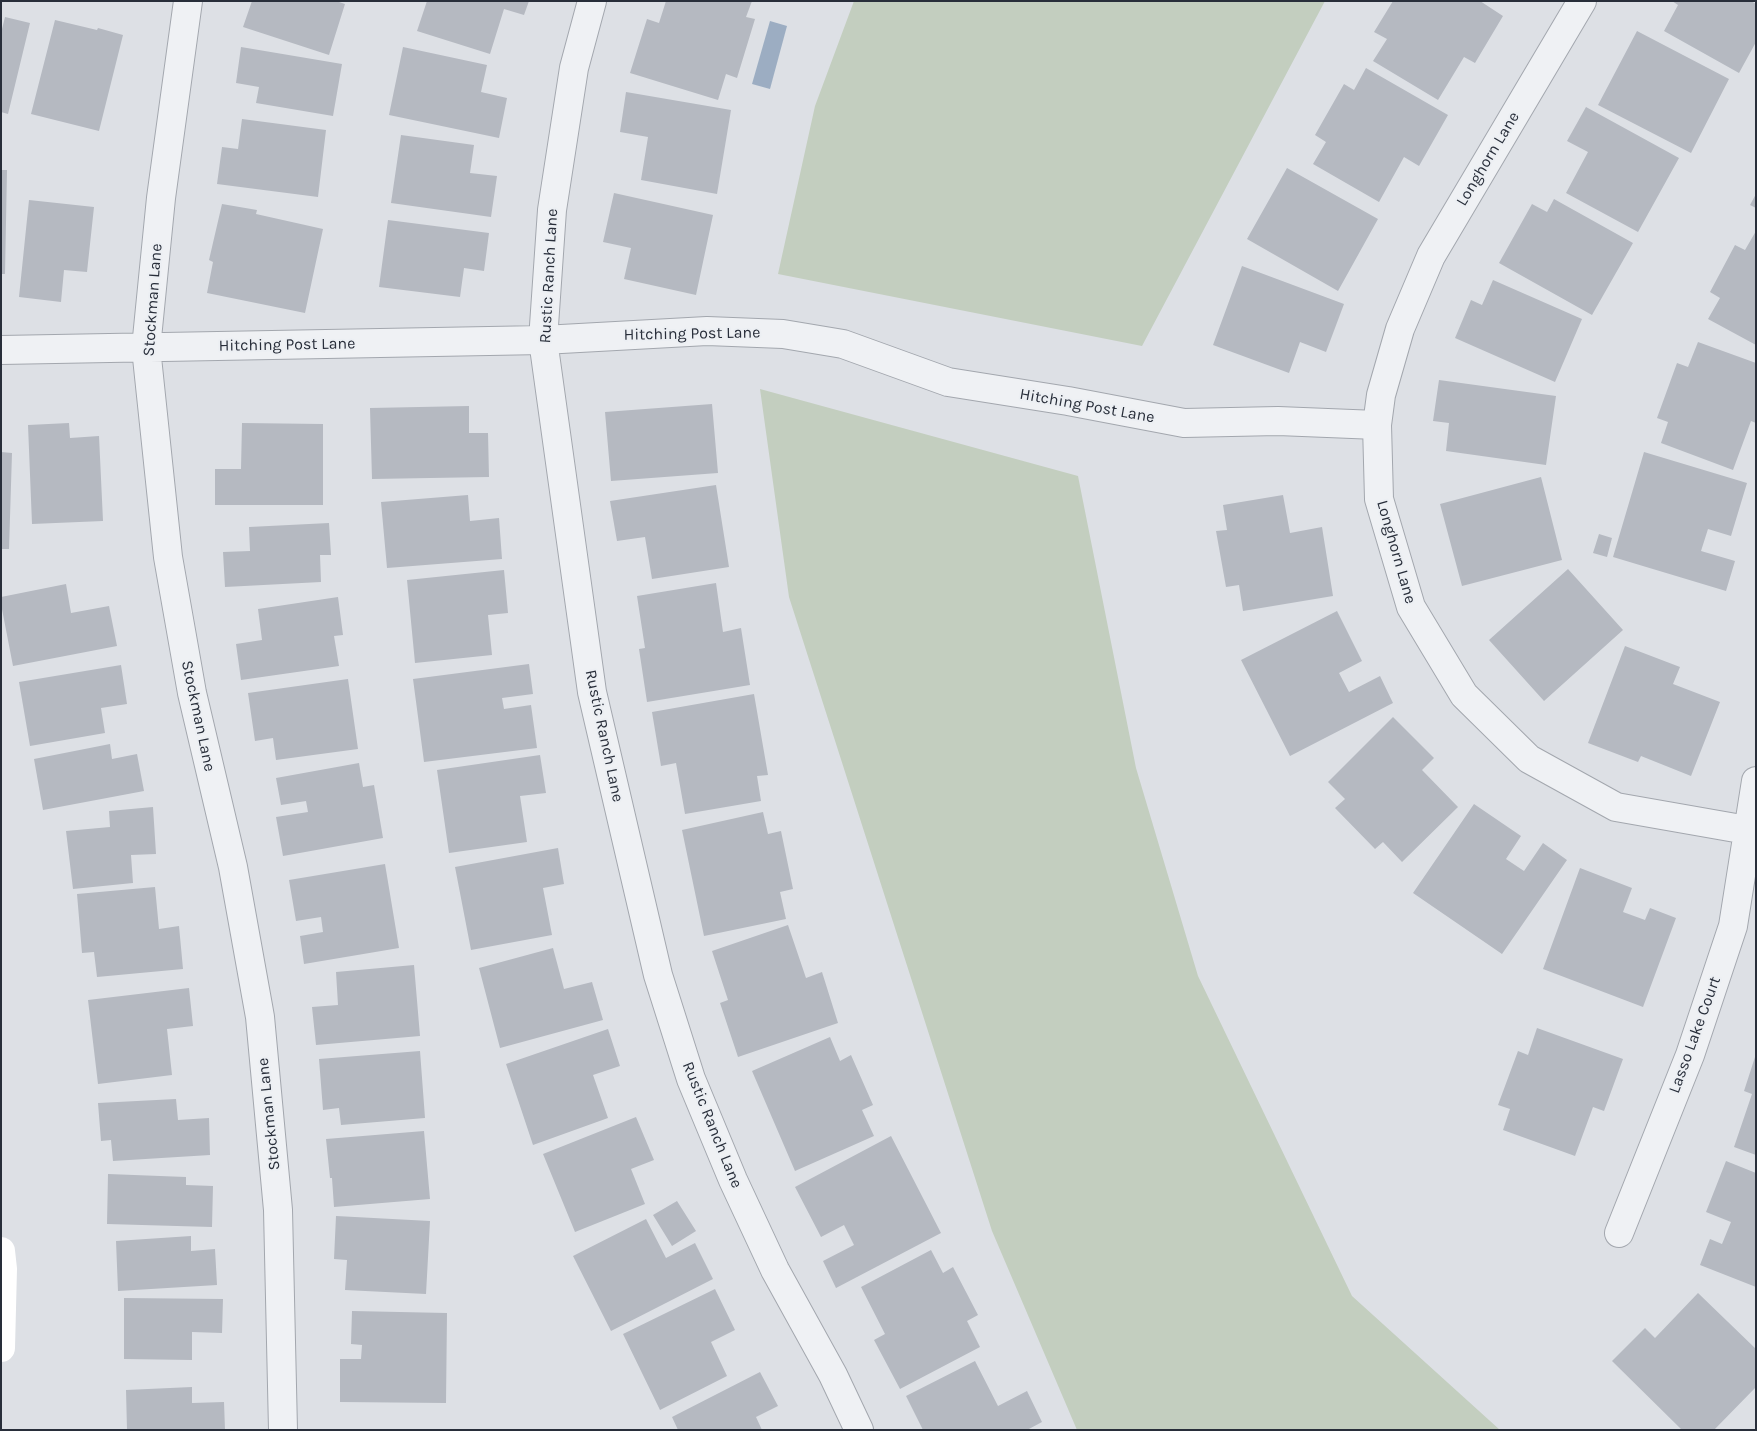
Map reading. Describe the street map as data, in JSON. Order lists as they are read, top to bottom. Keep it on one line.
{"streets":{"street":["Longhorn Lane","Rustic Ranch Lane","Stockman Lane","Hitching Post Lane","Lasso Lake Court"]},"crossings":[["Longhorn Lane","Hitching Post Lane"],["Longhorn Lane","Lasso Lake Court"],["Rustic Ranch Lane","Hitching Post Lane"],["Stockman Lane","Hitching Post Lane"]]}
